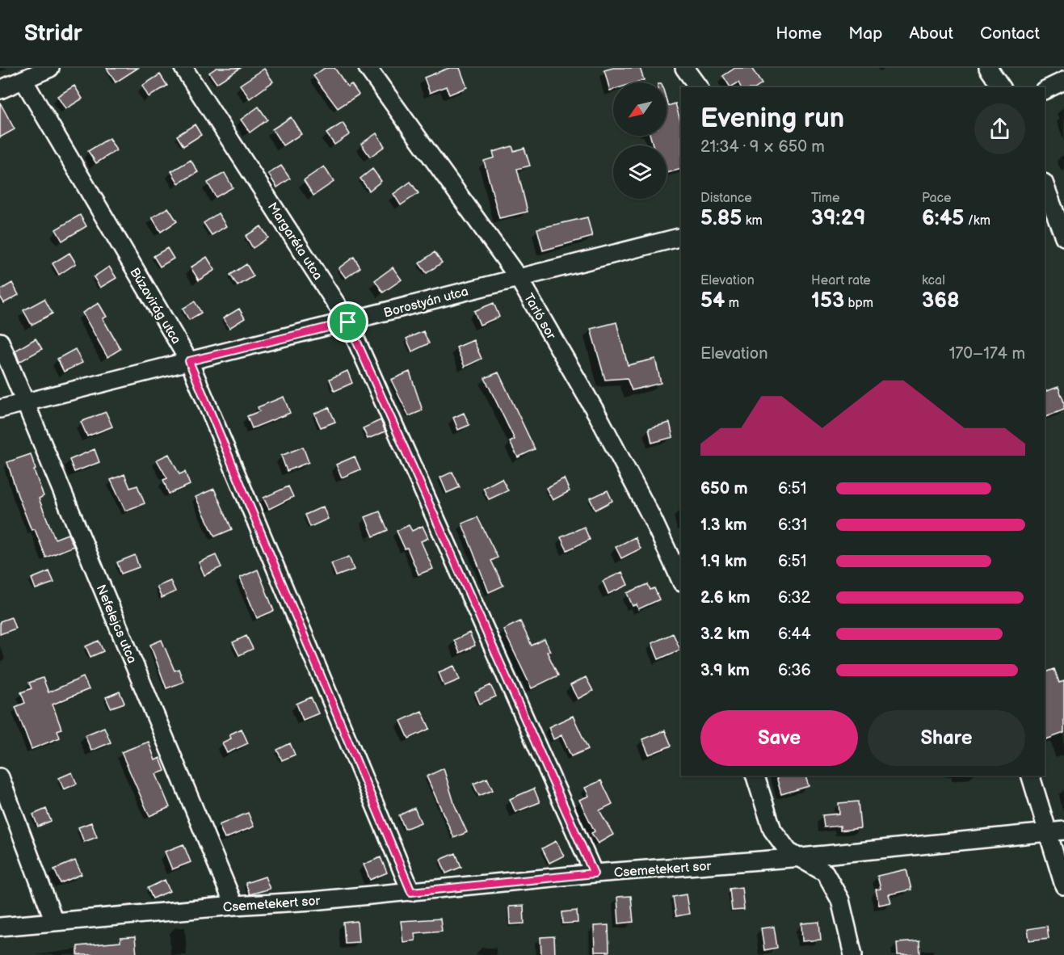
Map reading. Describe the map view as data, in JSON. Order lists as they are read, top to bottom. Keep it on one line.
{"streets":{"street":["Margaréta utca","Borostyán utca","Búzavirág utca","Tarló sor","Nefelejcs utca","Csemetekert sor"]},"crossings":[["Margaréta utca","Borostyán utca"],["Margaréta utca","Csemetekert sor"],["Borostyán utca","Búzavirág utca"],["Borostyán utca","Tarló sor"],["Borostyán utca","Nefelejcs utca"],["Búzavirág utca","Csemetekert sor"],["Nefelejcs utca","Csemetekert sor"]],"north":"bottom left","page":{"header":"Stridr","nav":["Home","Map","About","Contact"],"heading":["Evening run","21:34 · 9 × 650 m"],"stats":[["Distance","5.85 km"],["Time","39:29"],["Pace","6:45 /km"],["Elevation","54 m"],["Heart rate","153 bpm"],["kcal","368"]],"chart":["Elevation","170–174 m"],"list":[{"name":"650 m","note":"6:51"},{"name":"1.3 km","note":"6:31"},{"name":"1.9 km","note":"6:51"},{"name":"2.6 km","note":"6:32"},{"name":"3.2 km","note":"6:44"},{"name":"3.9 km","note":"6:36"}],"buttons":["Save","Share"]}}
